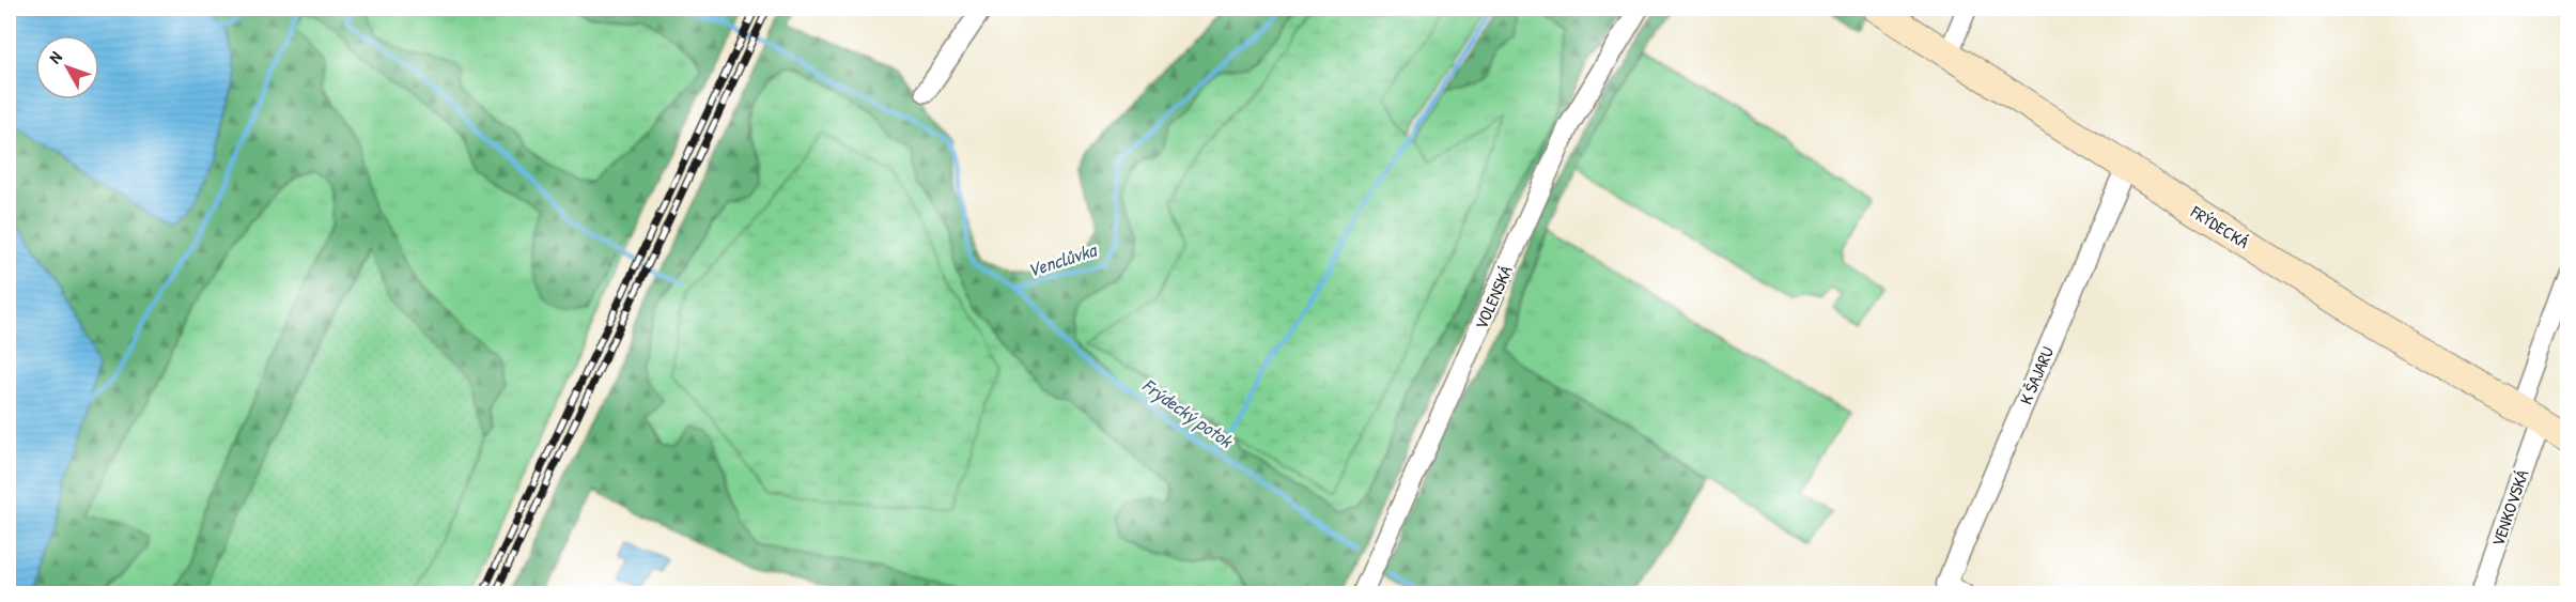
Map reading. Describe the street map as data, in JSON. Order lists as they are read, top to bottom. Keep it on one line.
{"streets":{"main road":["FRÝDECKÁ"],"street":["VOLENSKÁ","K ŠAJARU","VENKOVSKÁ"]},"crossings":[["FRÝDECKÁ","K ŠAJARU"],["FRÝDECKÁ","VENKOVSKÁ"]],"water":["Venclůvka","Frýdecký potok"],"north":"top left"}
